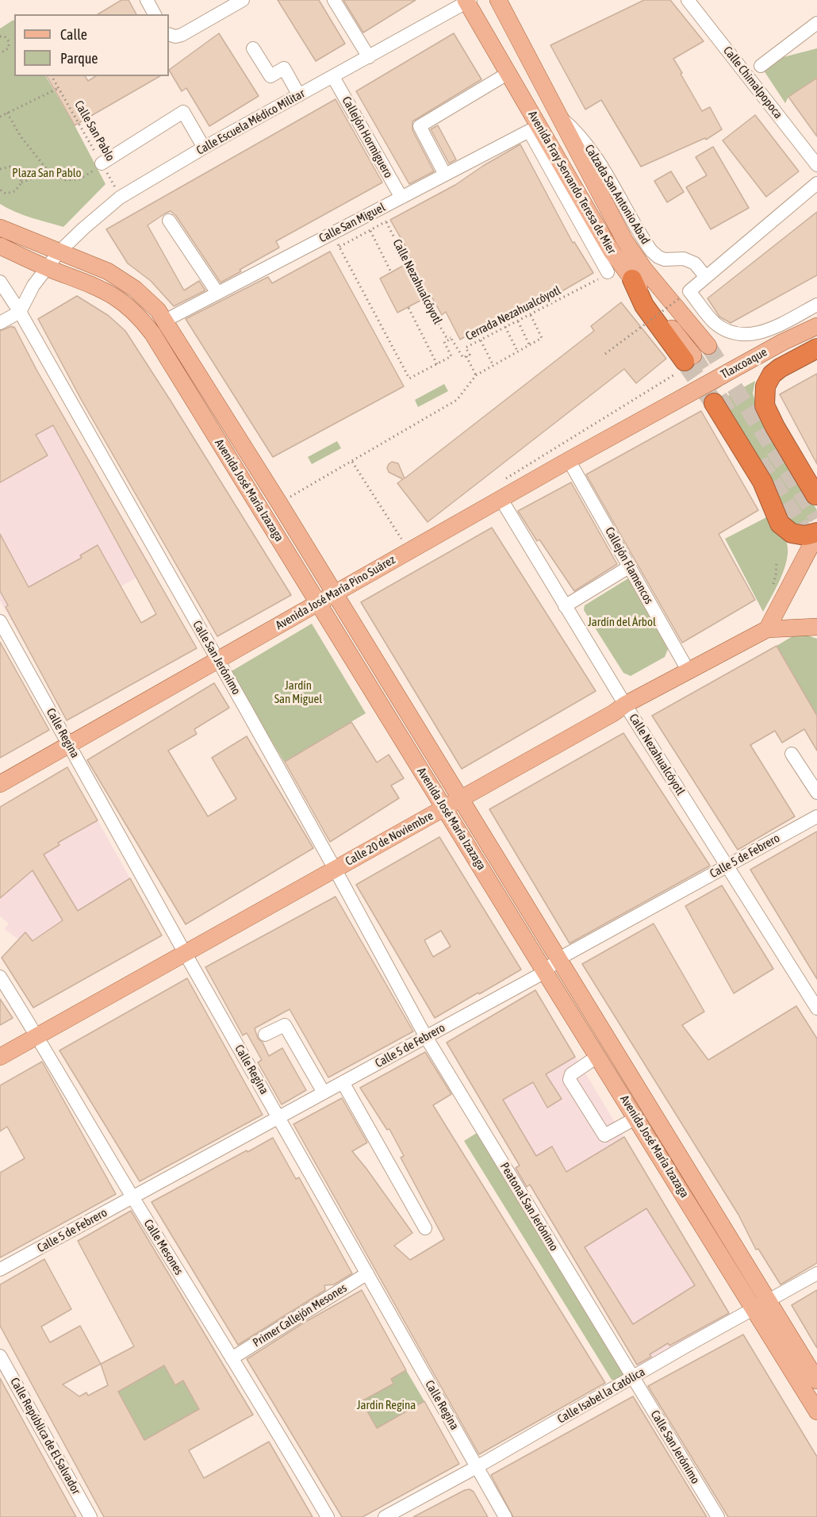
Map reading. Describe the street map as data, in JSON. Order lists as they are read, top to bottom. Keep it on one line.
{"streets":{"main road":["Avenida Fray Servando Teresa de Mier","Tlaxcoaque","Avenida José María Izazaga","Avenida José María Pino Suárez","Calle 20 de Noviembre"],"street":["Calle Chimalpopoca","Calle Escuela Médico Militar","Callejón Hormiguero","Calzada San Antonio Abad","Calle San Miguel","Calle Nezahualcóyotl","Callejón Flamencos","Calle San Jerónimo","Calle Regina","Calle 5 de Febrero","Peatonal San Jerónimo","Calle Mesones","Primer Callejón Mesones","Calle Isabel la Católica","Calle República de El Salvador"],"path":["Calle San Pablo","Cerrada Nezahualcóyotl"]},"crossings":[["Calle Escuela Médico Militar","Calle San Pablo"],["Calle Escuela Médico Militar","Callejón Hormiguero"],["Calle Escuela Médico Militar","Avenida Fray Servando Teresa de Mier"],["Calle Escuela Médico Militar","Avenida José María Izazaga"],["Calle Escuela Médico Militar","Calle San Jerónimo"],["Callejón Hormiguero","Calle San Miguel"],["Avenida Fray Servando Teresa de Mier","Calzada San Antonio Abad"],["Avenida Fray Servando Teresa de Mier","Calle San Miguel"],["Calle San Miguel","Cerrada Nezahualcóyotl"],["Calle San Miguel","Avenida José María Izazaga"],["Calle Nezahualcóyotl","Cerrada Nezahualcóyotl"],["Calle Nezahualcóyotl","Avenida José María Pino Suárez"],["Calle Nezahualcóyotl","Calle 20 de Noviembre"],["Calle Nezahualcóyotl","Calle 5 de Febrero"],["Tlaxcoaque","Avenida José María Pino Suárez"],["Avenida José María Izazaga","Avenida José María Pino Suárez"],["Avenida José María Izazaga","Calle 20 de Noviembre"],["Avenida José María Izazaga","Calle 5 de Febrero"],["Avenida José María Izazaga","Calle Isabel la Católica"],["Callejón Flamencos","Avenida José María Pino Suárez"],["Callejón Flamencos","Calle 20 de Noviembre"],["Avenida José María Pino Suárez","Calle San Jerónimo"],["Avenida José María Pino Suárez","Calle Regina"],["Calle San Jerónimo","Calle 20 de Noviembre"],["Calle San Jerónimo","Calle 5 de Febrero"],["Calle San Jerónimo","Peatonal San Jerónimo"],["Calle San Jerónimo","Calle Isabel la Católica"],["Calle Regina","Calle 20 de Noviembre"],["Calle Regina","Calle 5 de Febrero"],["Calle Regina","Primer Callejón Mesones"],["Calle Regina","Calle Isabel la Católica"],["Calle 20 de Noviembre","Calle Mesones"],["Calle 5 de Febrero","Peatonal San Jerónimo"],["Calle 5 de Febrero","Calle Mesones"],["Peatonal San Jerónimo","Calle Isabel la Católica"],["Calle Mesones","Primer Callejón Mesones"]],"parks":["Plaza San Pablo","Jardín del Árbol","Jardín San Miguel","Jardin Regina"],"legend":["Calle","Parque"]}
